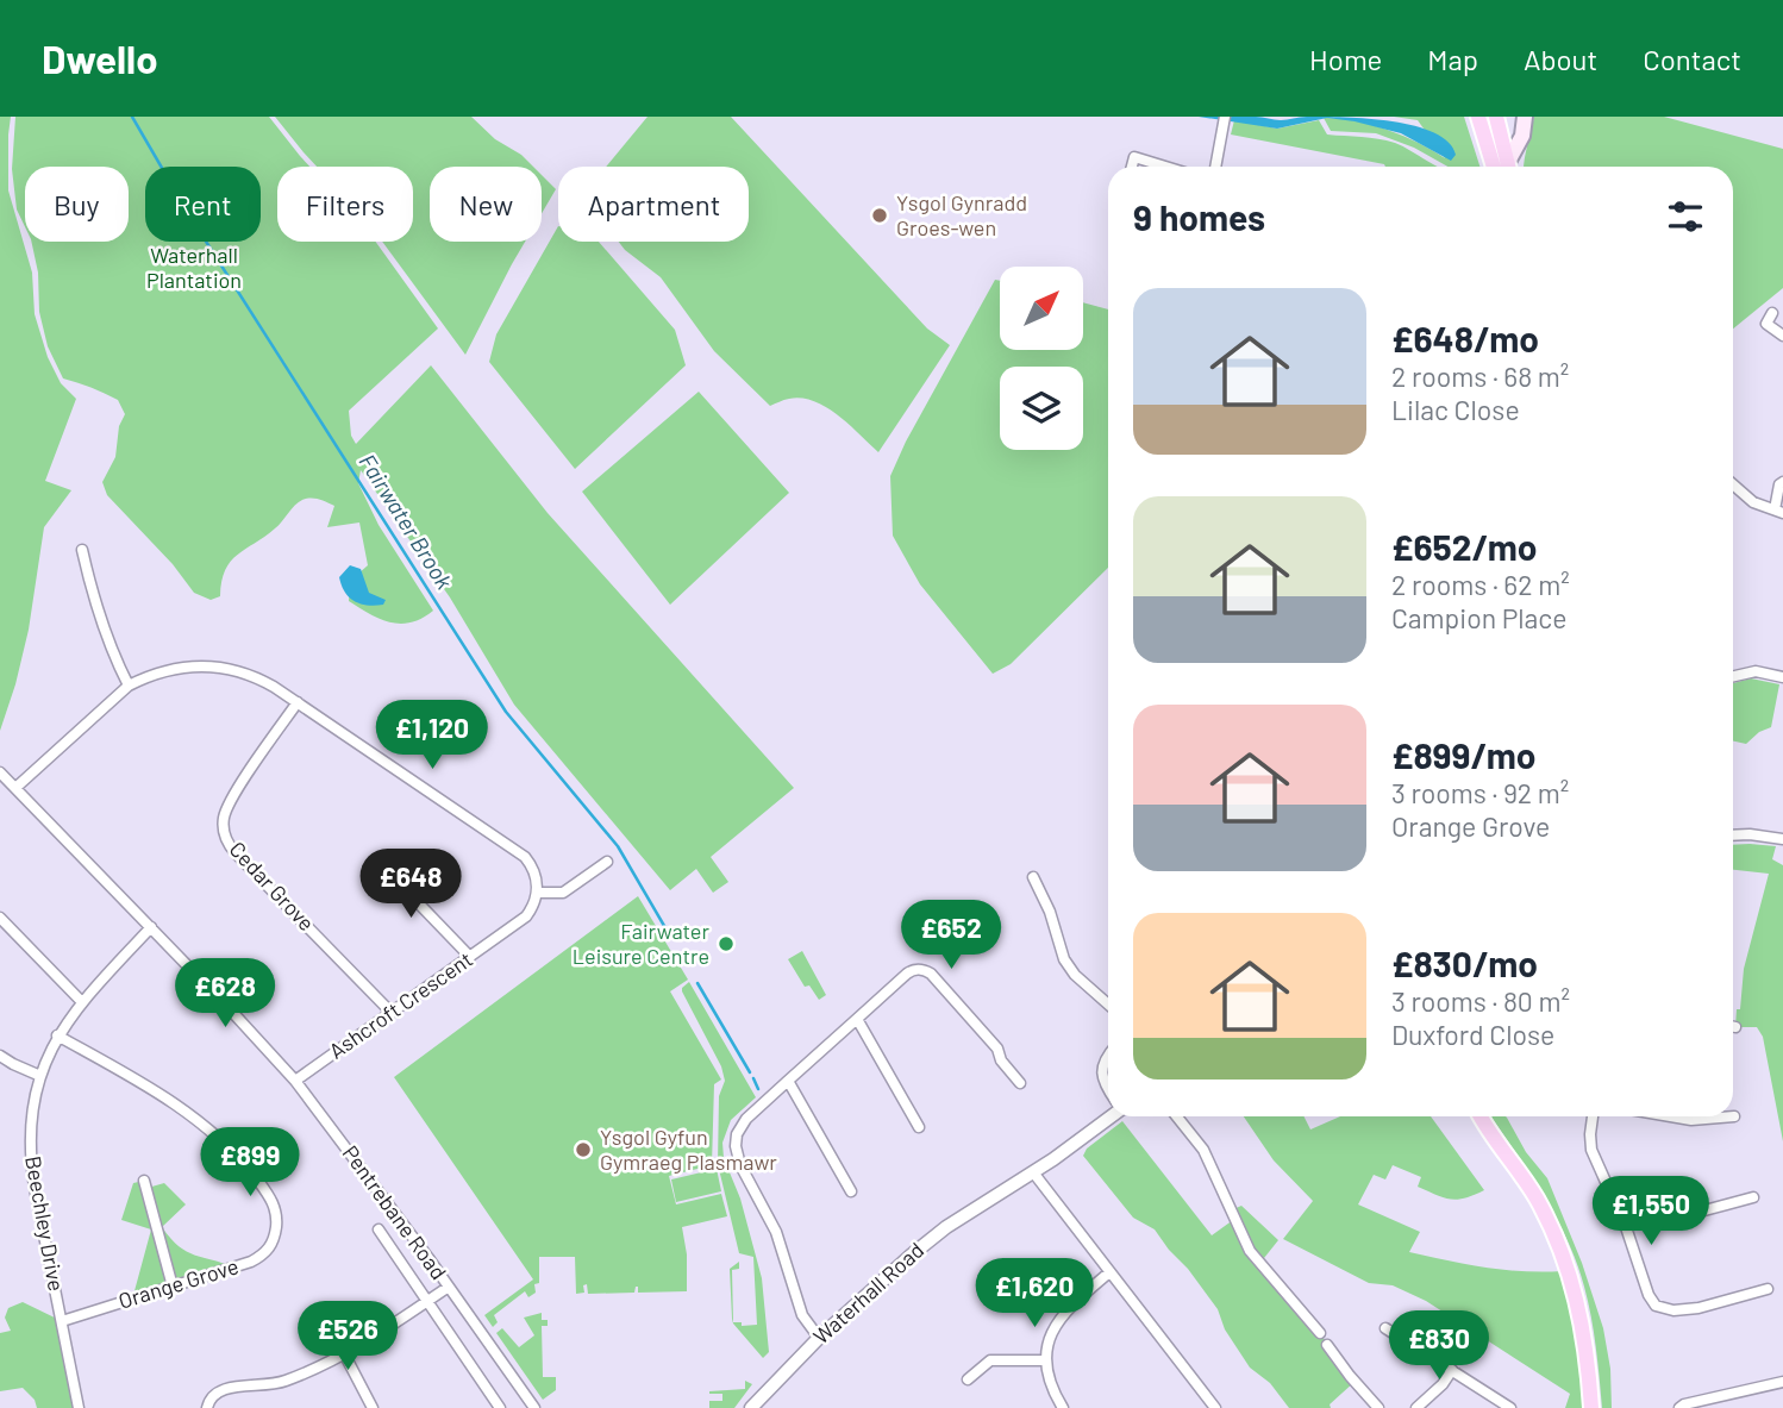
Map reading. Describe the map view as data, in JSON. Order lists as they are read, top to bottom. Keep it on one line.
{"streets":{"street":["Cedar Grove","Ashcroft Crescent","Pentrebane Road","Beechley Drive","Orange Grove","Waterhall Road"]},"crossings":[["Cedar Grove","Ashcroft Crescent"],["Ashcroft Crescent","Pentrebane Road"],["Pentrebane Road","Beechley Drive"],["Beechley Drive","Orange Grove"]],"water":["Fairwater Brook"],"parks":["Waterhall Plantation"],"places":["Ysgol Gynradd Groes-wen","Fairwater Leisure Centre","Ysgol Gyfun Gymraeg Plasmawr"],"north":"top right","page":{"header":"Dwello","nav":["Home","Map","About","Contact"],"chip":["Buy","Rent","Filters","New","Apartment"],"heading":"9 homes","list":[{"name":"£648/mo","note":"2 rooms · 68 m² · Lilac Close"},{"name":"£652/mo","note":"2 rooms · 62 m² · Campion Place"},{"name":"£899/mo","note":"3 rooms · 92 m² · Orange Grove"},{"name":"£830/mo","note":"3 rooms · 80 m² · Duxford Close"}],"price":["£1,120","£648","£652","£628","£899","£1,550","£1,620","£526","£830"]}}
